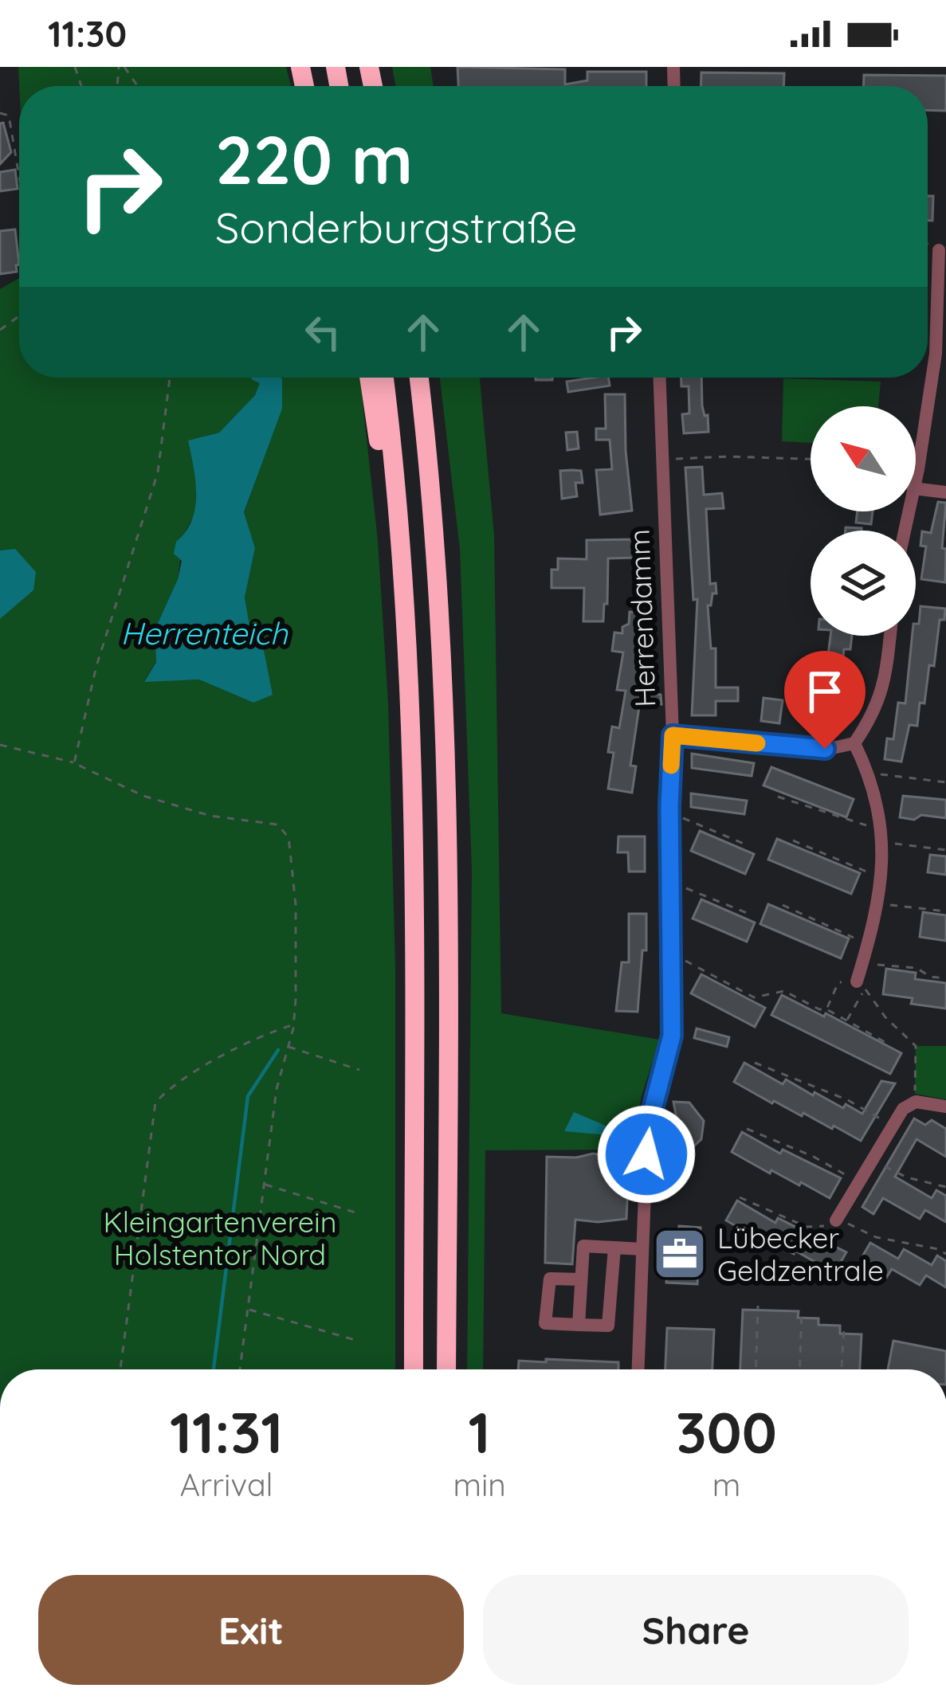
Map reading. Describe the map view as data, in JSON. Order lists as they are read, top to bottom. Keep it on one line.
{"streets":{"street":["Herrendamm"]},"water":["Herrenteich"],"parks":["Kleingartenverein Holstentor Nord"],"places":{"office":["Lübecker Geldzentrale"]},"north":"top left","page":{"status":"11:30","turn":["220 m","Sonderburgstraße"],"eta":["11:31","Arrival","1","min","300","m"],"buttons":["Exit","Share"]}}
